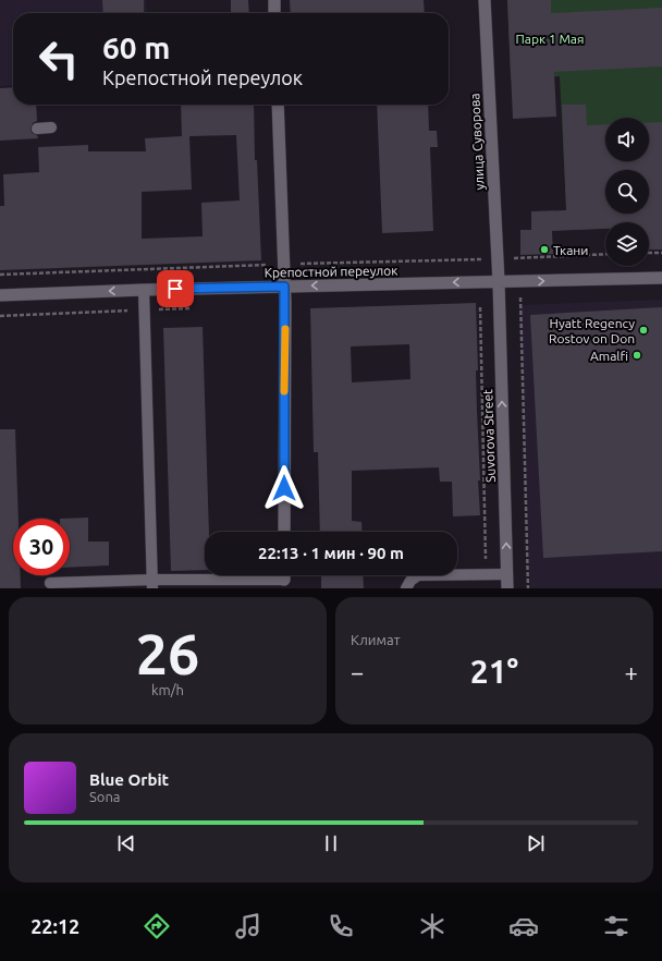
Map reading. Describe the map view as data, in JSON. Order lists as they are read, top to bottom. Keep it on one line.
{"streets":{"street":["улица Суворова","Крепостной переулок","Suvorova Street"]},"crossings":[["улица Суворова","Крепостной переулок"],["улица Суворова","Suvorova Street"],["Крепостной переулок","Suvorova Street"]],"one_way":["Suvorova Street"],"parks":["Парк 1 Мая"],"places":["Ткани","Hyatt Regency Rostov on Don","Amalfi"],"page":{"turn":["60 m","Крепостной переулок"],"limit":"30","trip":"22:13 · 1 мин · 90 m","tile":[["26","km/h"],"Климат"],"heat":["−","21°","+"],"song":["Blue Orbit","Sona"],"tabs":"22:12"}}
